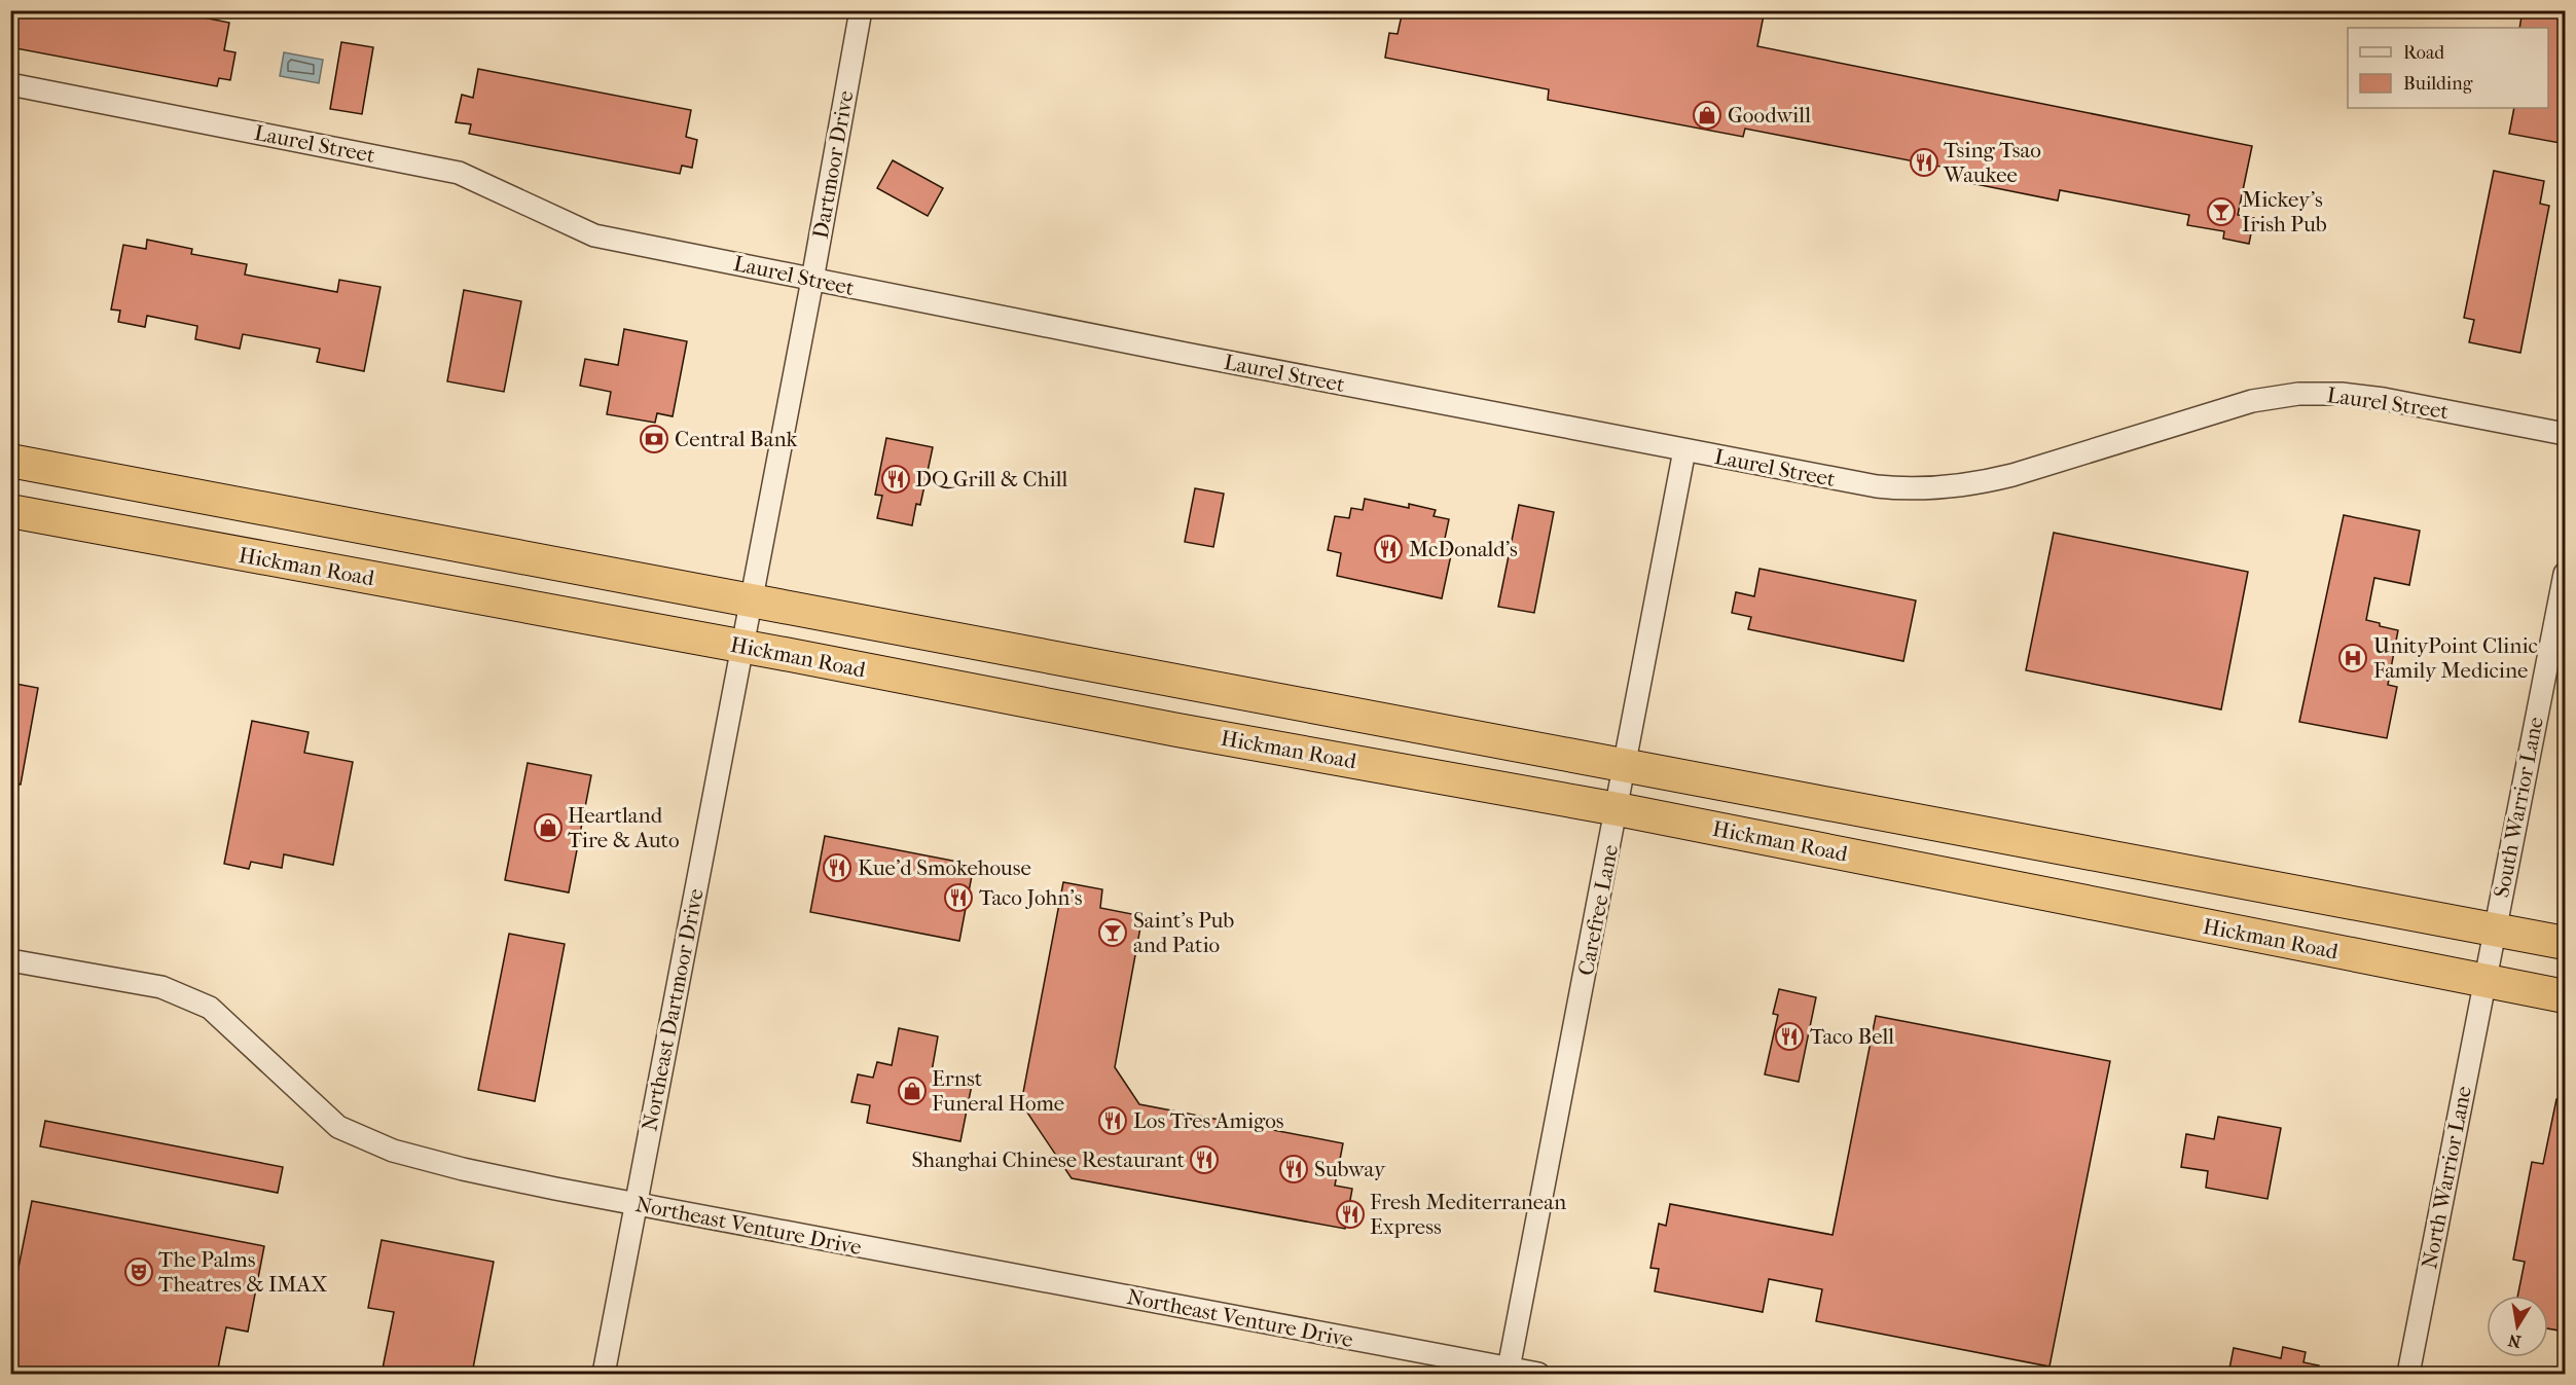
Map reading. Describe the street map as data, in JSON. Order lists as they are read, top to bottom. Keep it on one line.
{"streets":{"highway":["Hickman Road"],"street":["Laurel Street","Dartmoor Drive","South Warrior Lane","Carefree Lane","Northeast Dartmoor Drive","North Warrior Lane","Northeast Venture Drive"]},"crossings":[["Laurel Street","Dartmoor Drive"],["Laurel Street","Carefree Lane"],["Dartmoor Drive","Hickman Road"],["Dartmoor Drive","Northeast Dartmoor Drive"],["Hickman Road","South Warrior Lane"],["Hickman Road","Carefree Lane"],["Hickman Road","Northeast Dartmoor Drive"],["Hickman Road","North Warrior Lane"],["South Warrior Lane","North Warrior Lane"],["Carefree Lane","Northeast Venture Drive"],["Northeast Dartmoor Drive","Northeast Venture Drive"]],"places":{"shop":["Goodwill","Heartland Tire & Auto","Ernst Funeral Home"],"restaurant":["Tsing Tsao Waukee","DQ Grill & Chill","McDonald's","Kue'd Smokehouse","Taco John's","Taco Bell","Los Tres Amigos","Shanghai Chinese Restaurant","Subway","Fresh Mediterranean Express"],"bar":["Mickey's Irish Pub","Saint's Pub and Patio"],"bank":["Central Bank"],"hospital":["UnityPoint Clinic Family Medicine"],"theatre":["The Palms Theatres & IMAX"]},"legend":["Road","Building"],"north":"bottom"}
